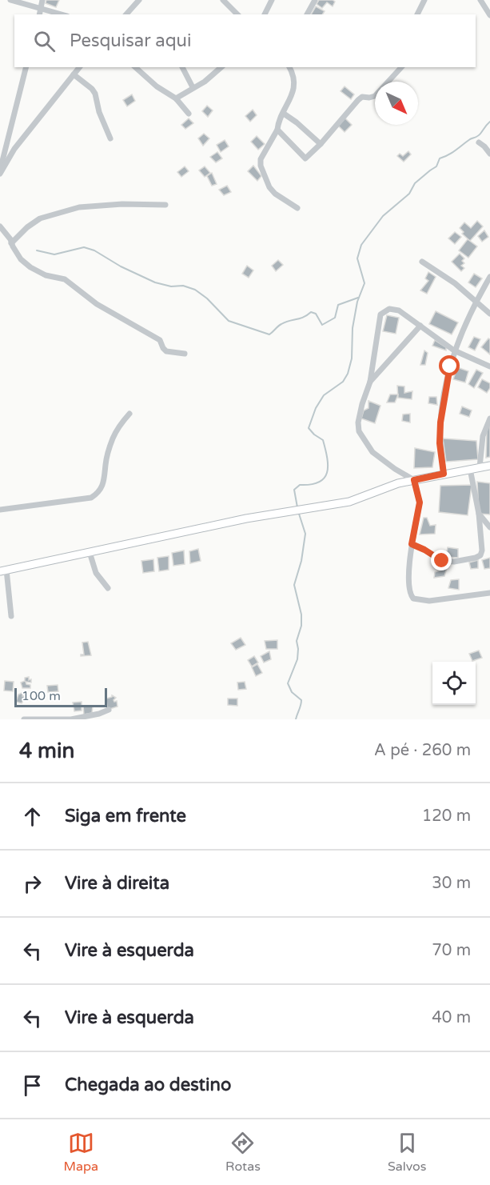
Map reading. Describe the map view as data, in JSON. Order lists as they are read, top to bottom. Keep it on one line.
{"scale_bar":"100 m","north":"bottom right","page":{"search":"Pesquisar aqui","scale":"100 m","heading":["4 min","A pé · 260 m"],"list":[["Siga em frente","120 m"],["Vire à direita","30 m"],["Vire à esquerda","70 m"],["Vire à esquerda","40 m"],"Chegada ao destino"],"nav":["Mapa","Rotas","Salvos"]}}
